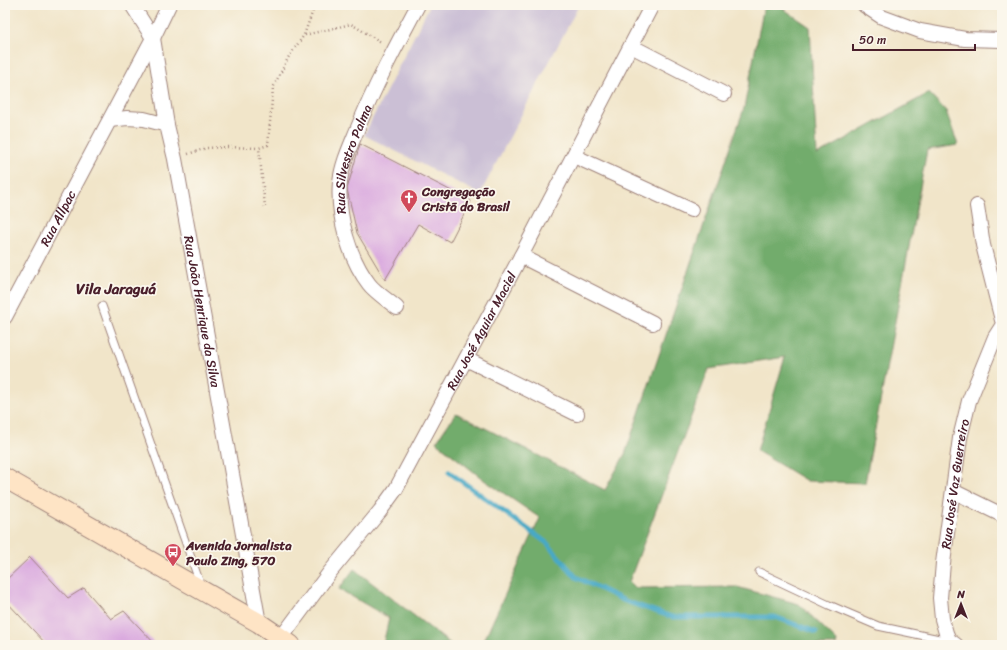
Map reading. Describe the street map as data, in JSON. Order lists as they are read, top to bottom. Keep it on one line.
{"streets":{"street":["Rua Silvestro Palma","Rua Allpac","Rua João Henrique da Silva","Rua José Aguiar Maciel","Rua José Vaz Guerreiro"]},"crossings":[["Rua Allpac","Rua João Henrique da Silva"]],"districts":["Vila Jaraguá"],"places":{"church":["Congregação Cristã do Brasil"],"bus stop":["Avenida Jornalista Paulo Zing, 570"]},"scale_bar":"50 m","north":"top"}
